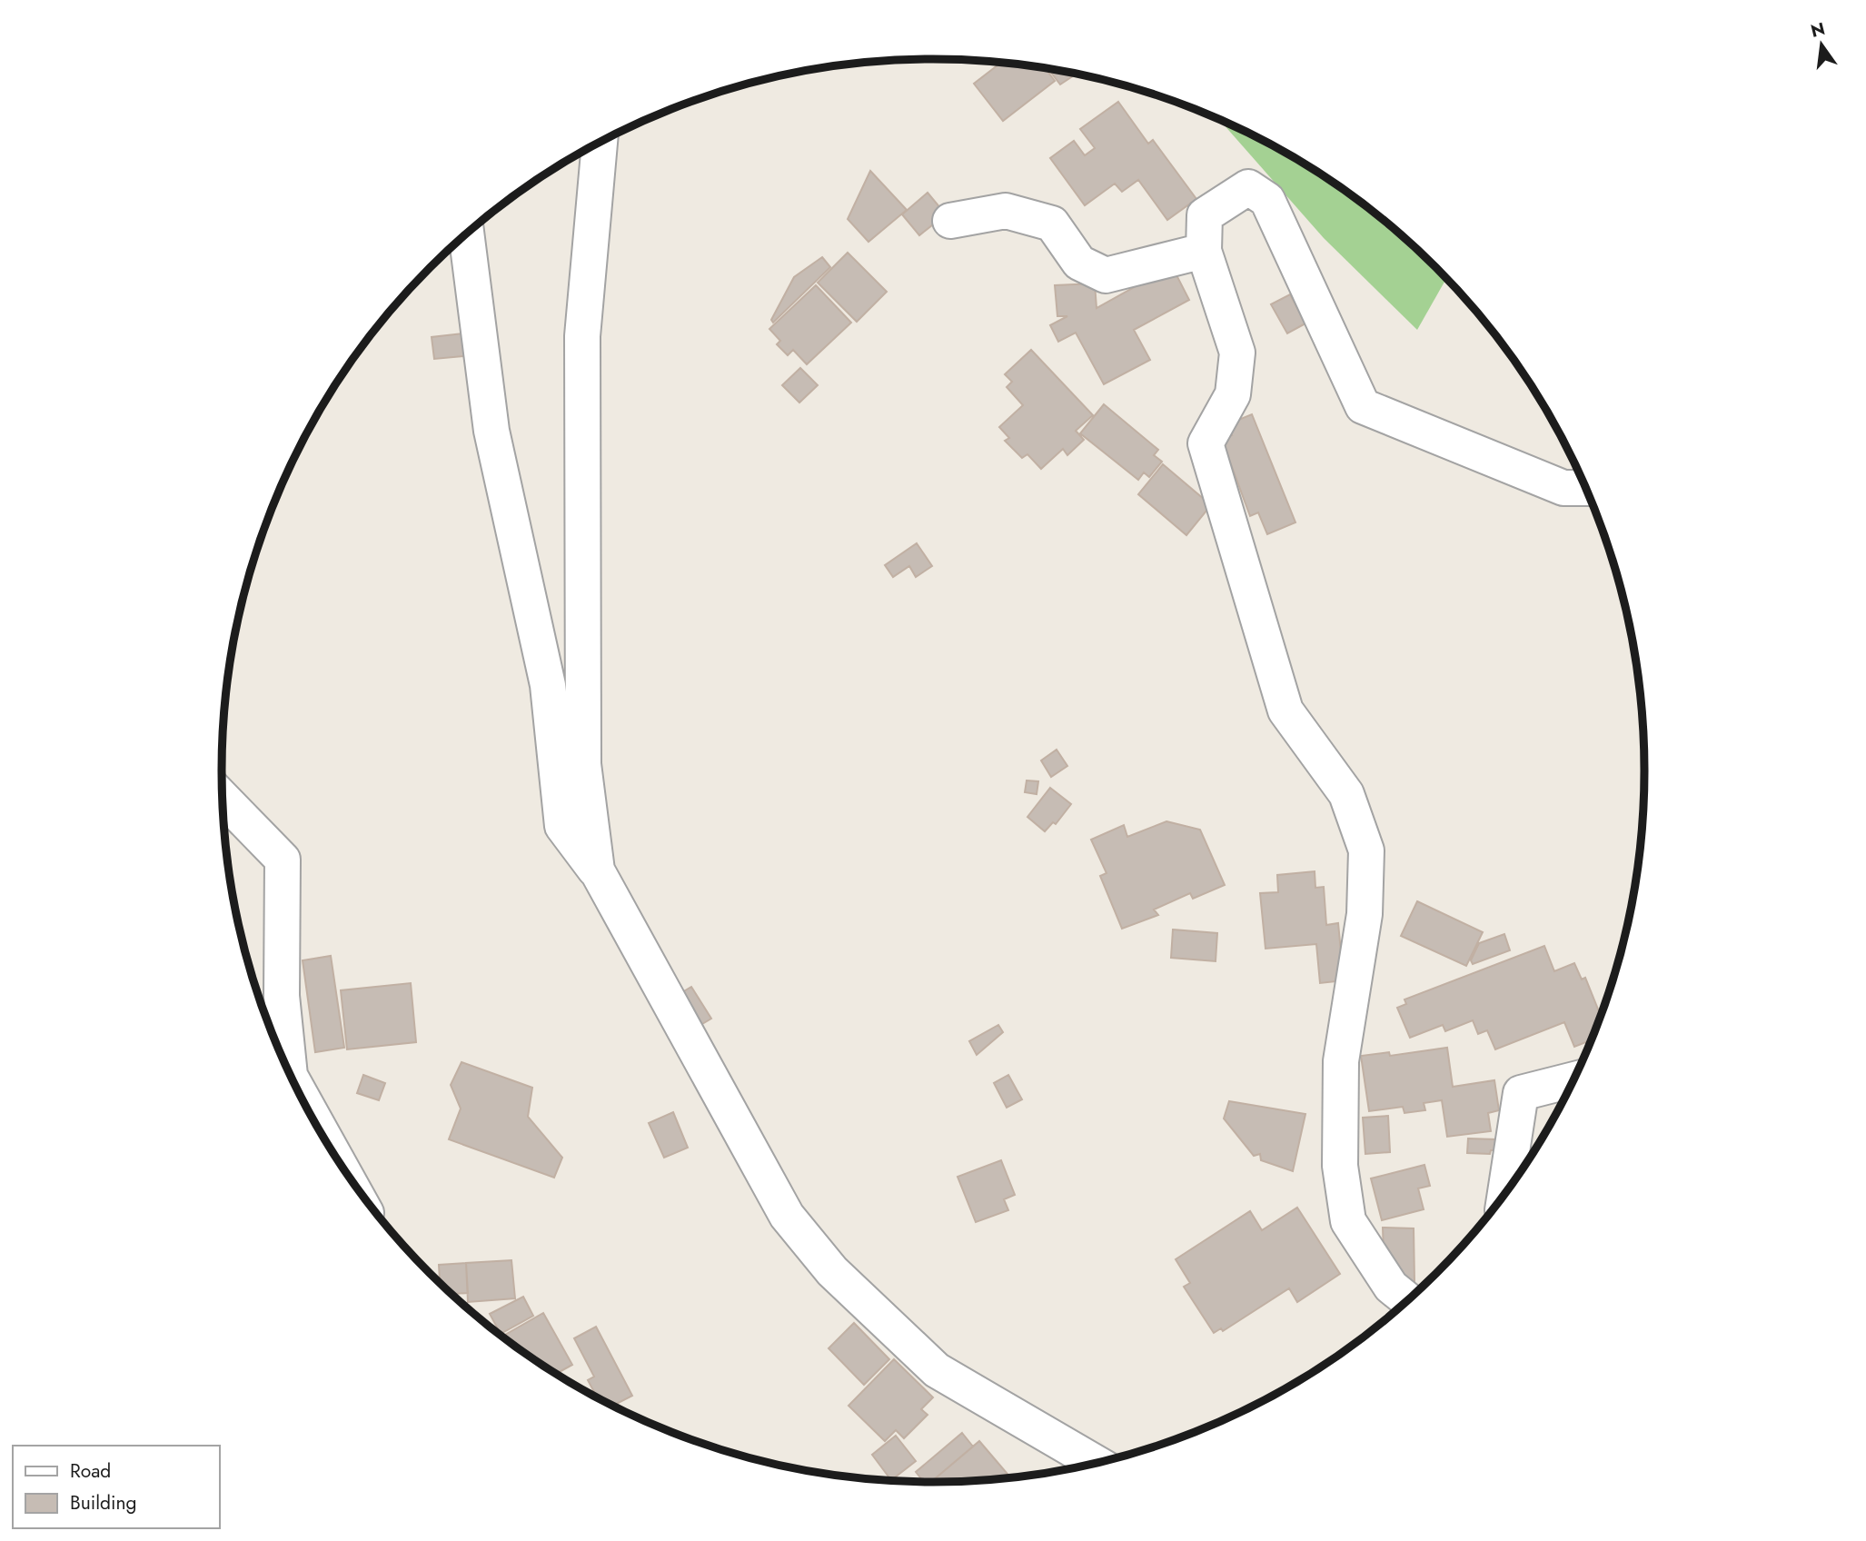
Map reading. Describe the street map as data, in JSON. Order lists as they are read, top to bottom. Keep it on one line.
{"legend":["Road","Building"],"north":"top"}
